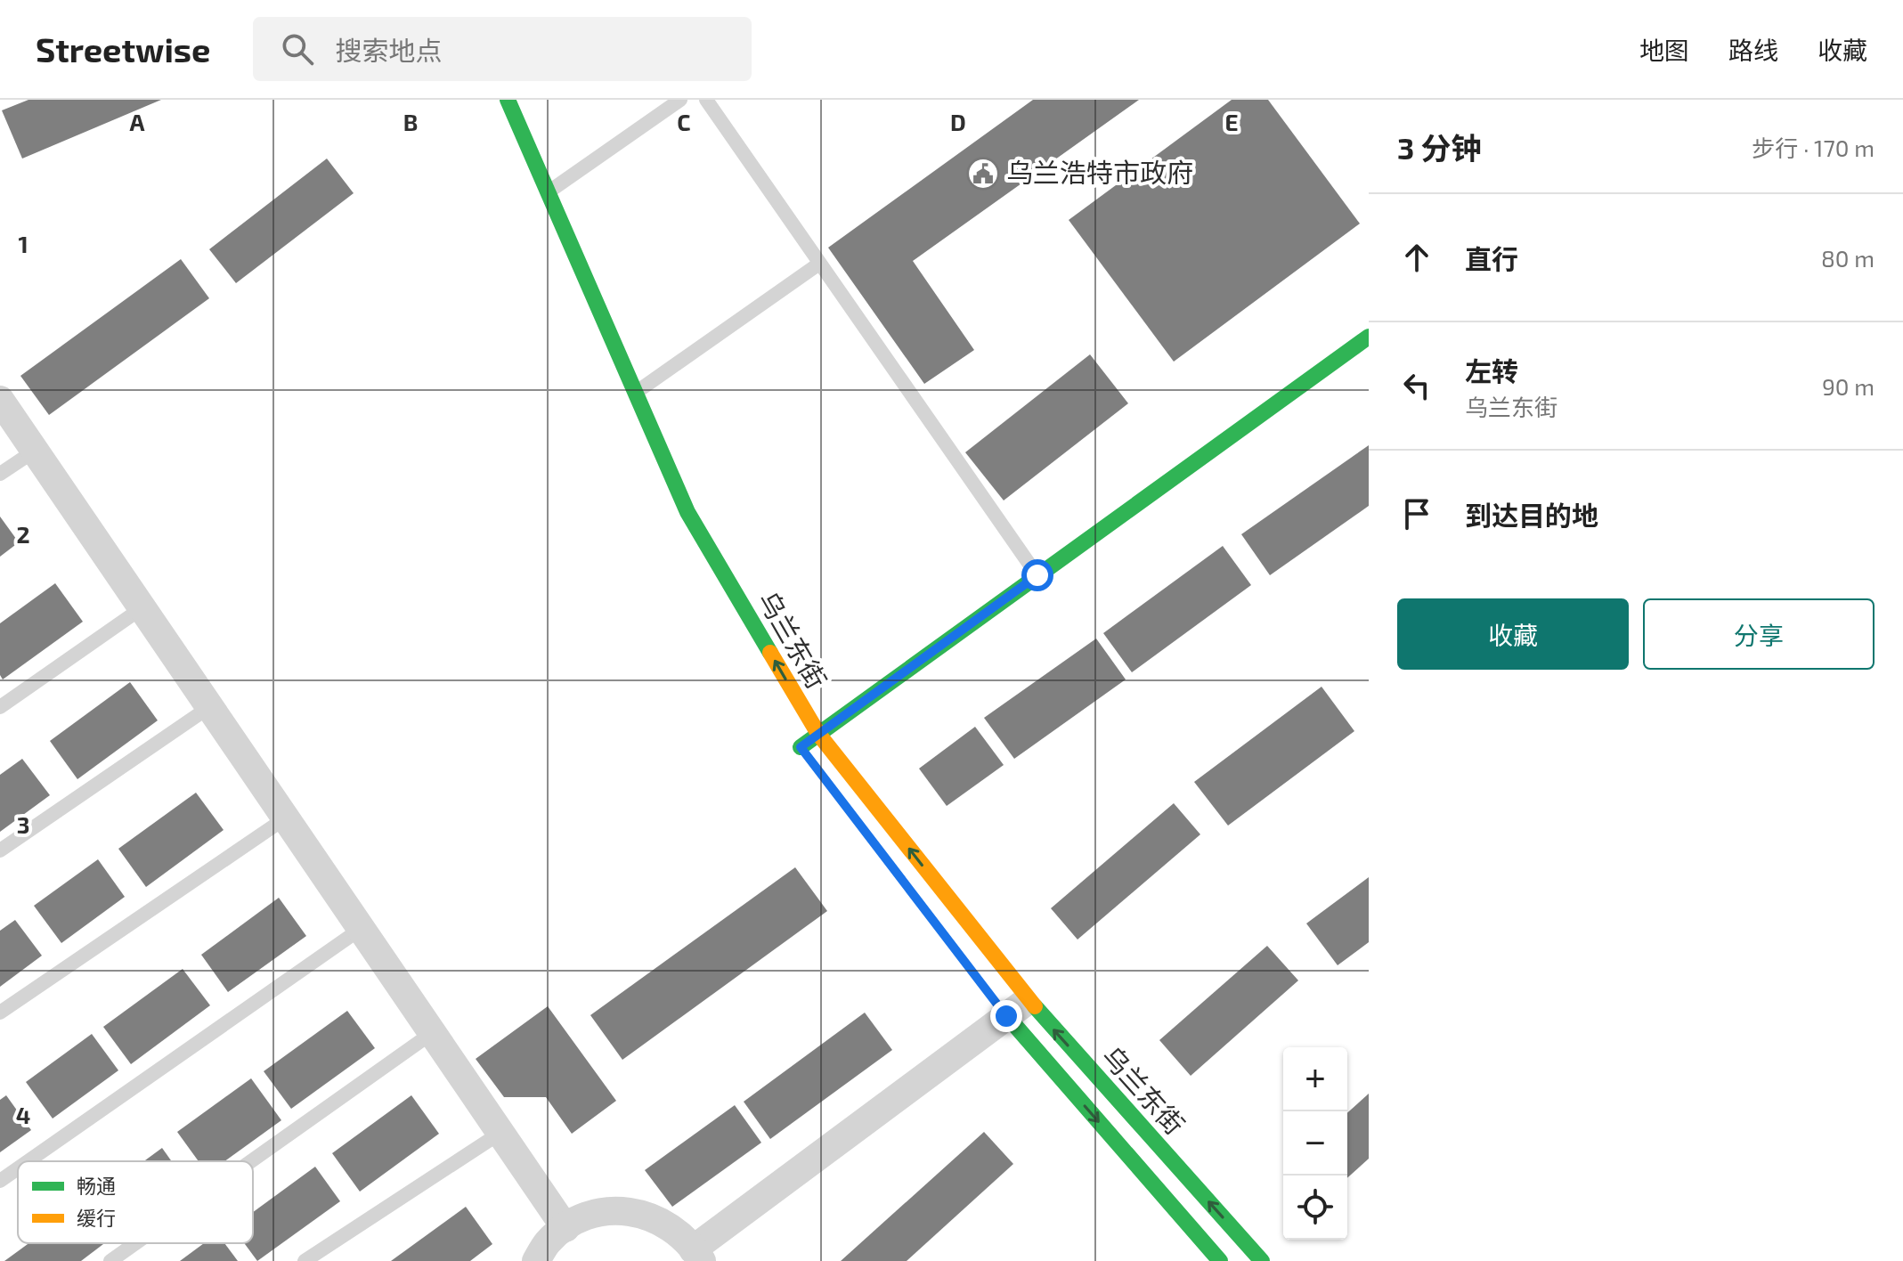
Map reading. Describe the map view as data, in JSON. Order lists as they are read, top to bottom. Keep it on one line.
{"streets":{"main road":["乌兰东街"]},"places":{"public building":["乌兰浩特市政府"]},"legend":["畅通","缓行"],"page":{"header":"Streetwise","search":"搜索地点","nav":["地图","路线","收藏"],"heading":["3 分钟","步行 · 170 m"],"list":[["直行","80 m"],["左转","乌兰东街","90 m"],"到达目的地"],"buttons":["收藏","分享"],"map_buttons":["+","−"]},"grid":{"columns":["A","B","C","D","E"],"rows":["1","2","3","4"]}}
